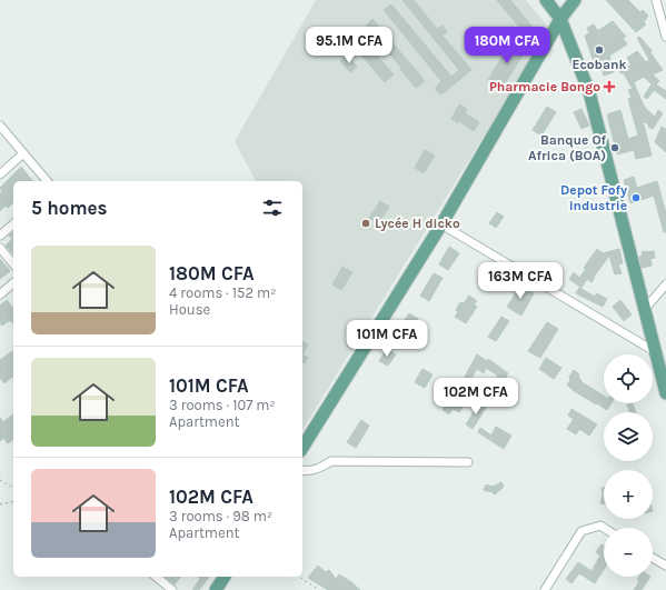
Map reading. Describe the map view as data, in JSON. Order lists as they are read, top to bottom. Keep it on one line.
{"places":{"other":["Ecobank","Banque Of Africa (BOA)","Depot Fofy industrie","Lycée H dicko"],"health":["Pharmacie Bongo"]},"page":{"price":["95.1M CFA","180M CFA","163M CFA","101M CFA","102M CFA"],"heading":"5 homes","list":[{"name":"180M CFA","note":"4 rooms · 152 m² · House"},{"name":"101M CFA","note":"3 rooms · 107 m² · Apartment"},{"name":"102M CFA","note":"3 rooms · 98 m² · Apartment"}],"map_buttons":["+","−"]}}
